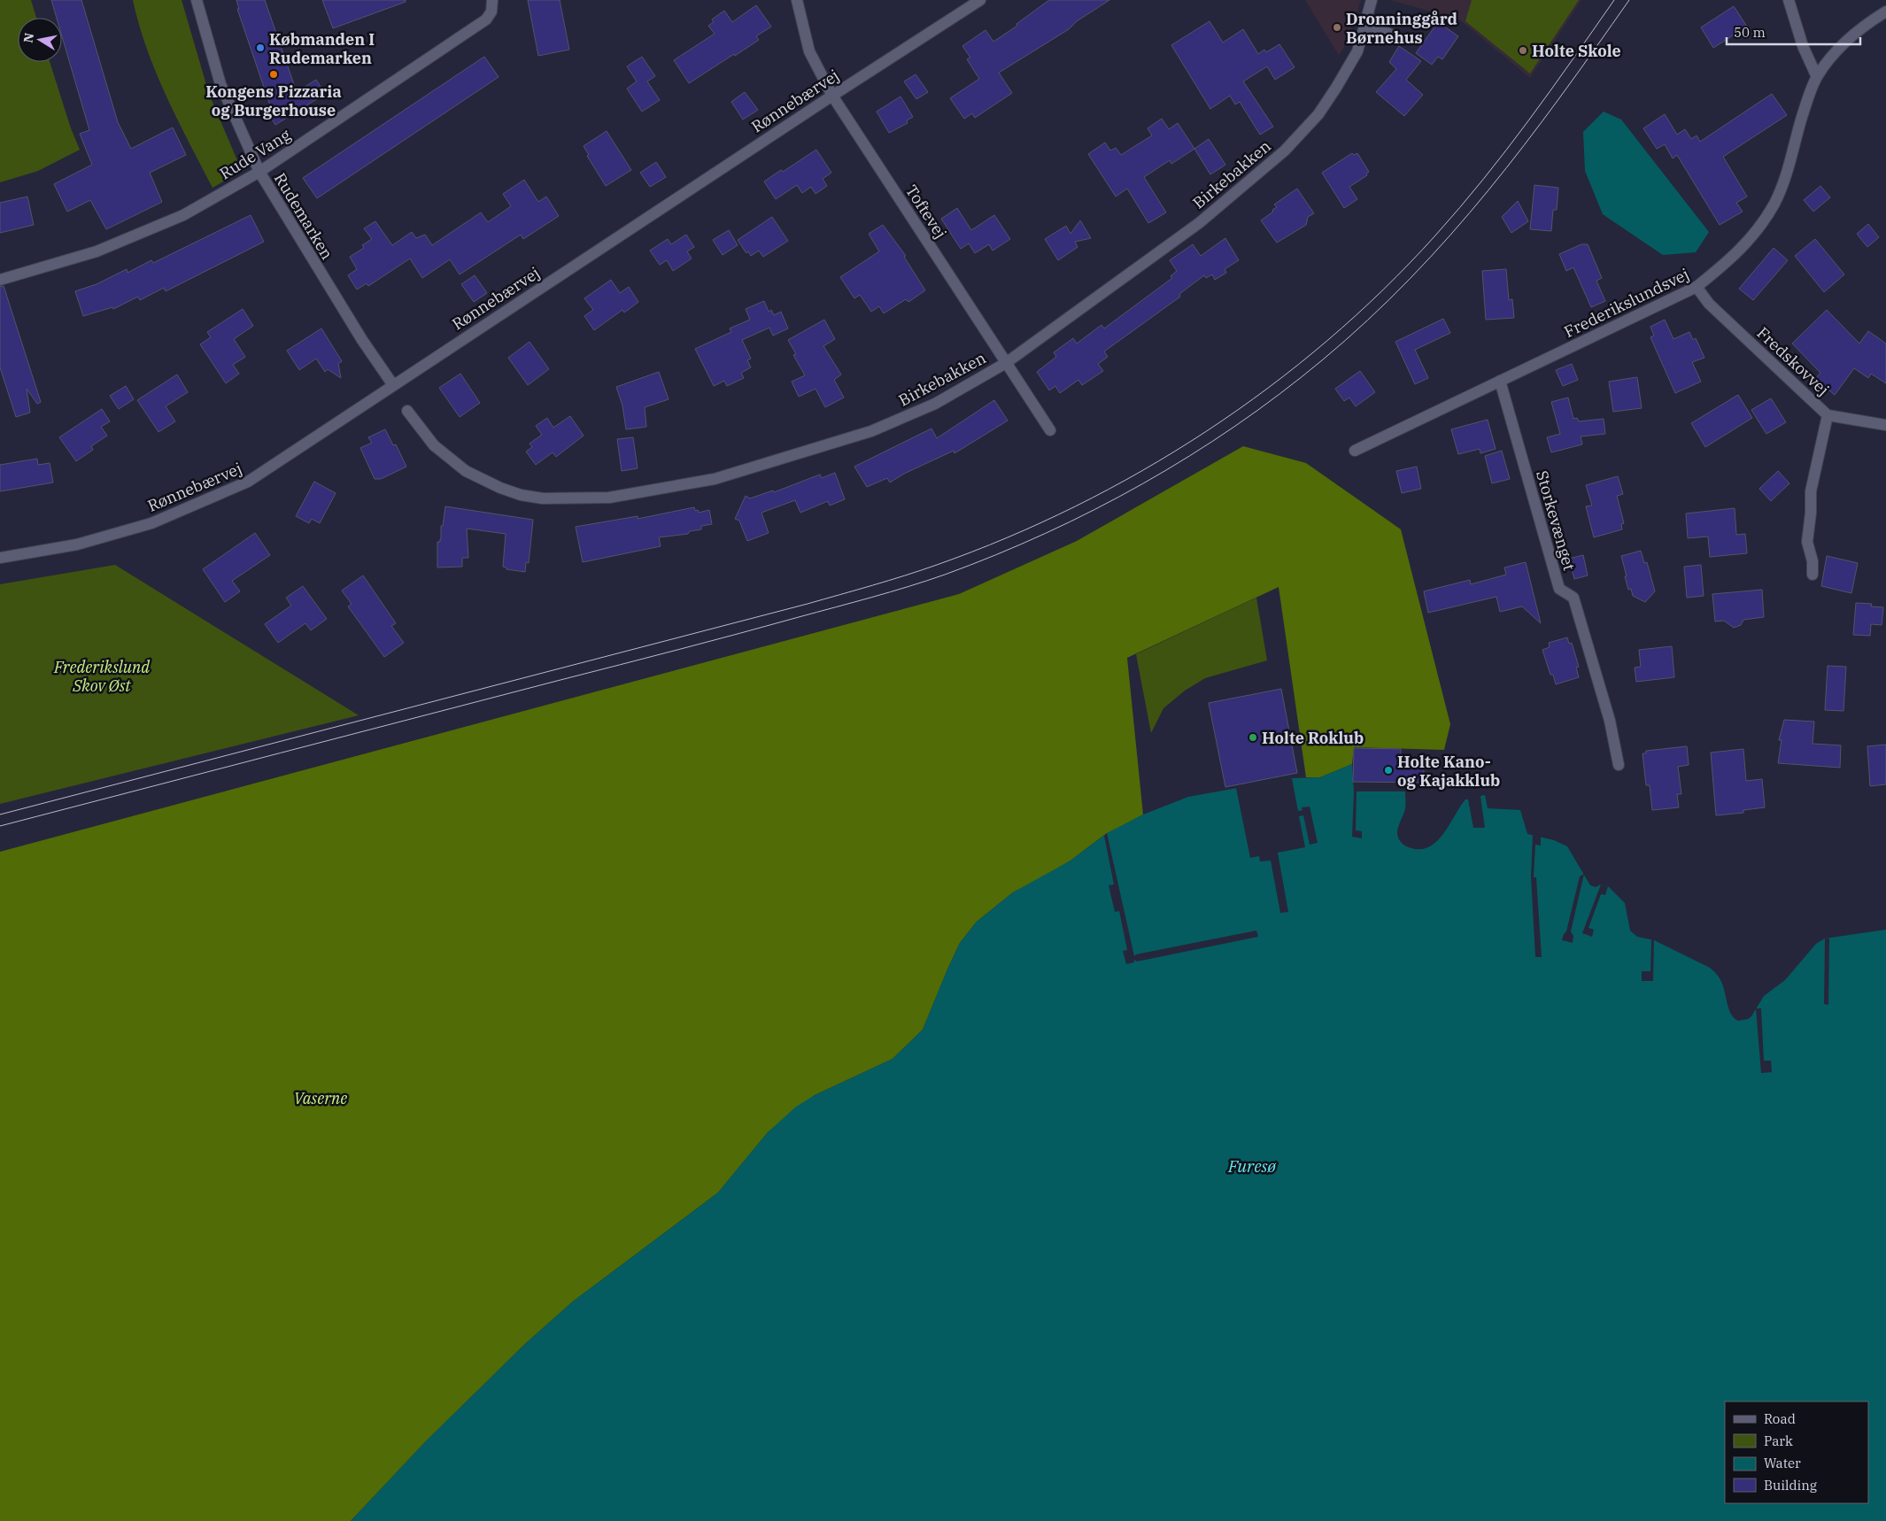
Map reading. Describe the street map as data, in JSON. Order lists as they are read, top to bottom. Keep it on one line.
{"streets":{"street":["Rønnebærvej","Rude Vang","Birkebakken","Toftevej","Rudemarken","Frederikslundsvej","Fredskovvej","Storkevænget"]},"crossings":[["Rønnebærvej","Toftevej"],["Rønnebærvej","Rudemarken"],["Rude Vang","Rudemarken"],["Birkebakken","Toftevej"],["Frederikslundsvej","Fredskovvej"],["Frederikslundsvej","Storkevænget"]],"water":["Furesø"],"parks":["Frederikslund Skov Øst","Vaserne"],"places":["Dronninggård Børnehus","Købmanden I Rudemarken","Holte Skole","Kongens Pizzaria og Burgerhouse","Holte Roklub","Holte Kano- og Kajakklub"],"legend":["Road","Park","Water","Building"],"scale_bar":"50 m","north":"left"}
